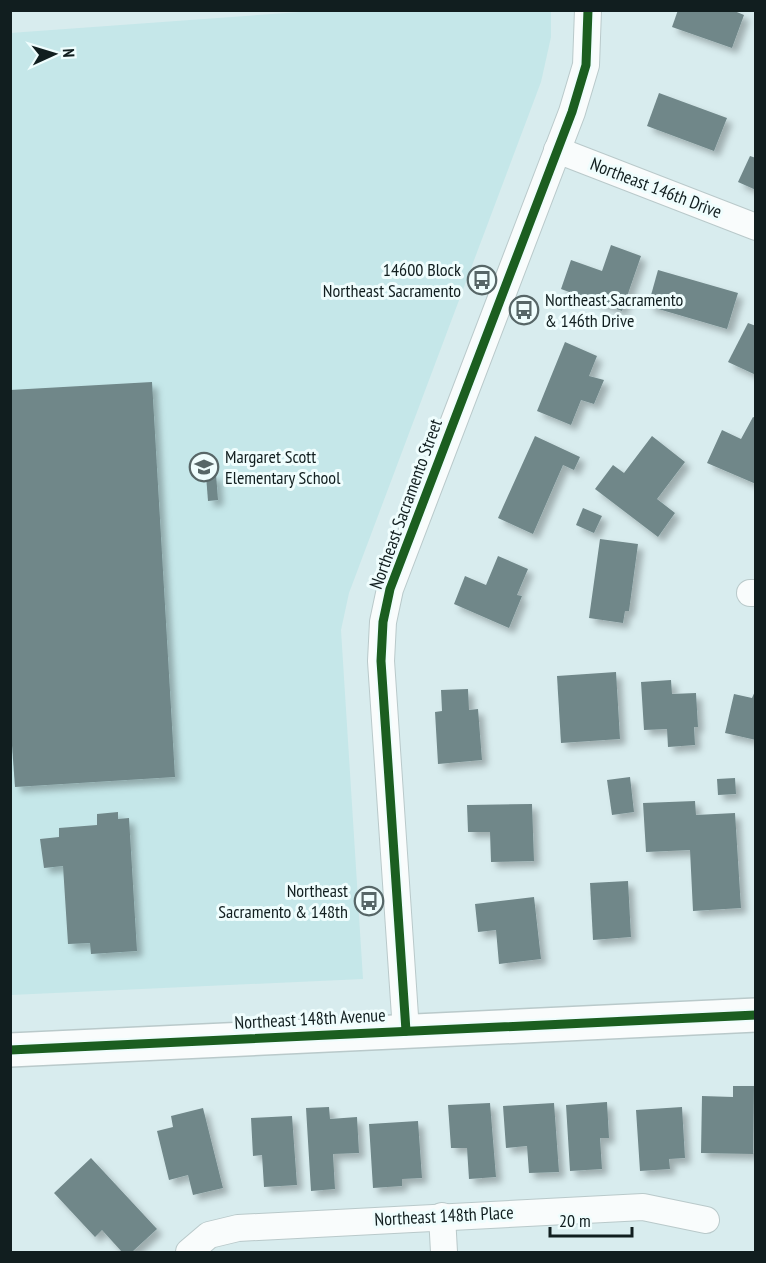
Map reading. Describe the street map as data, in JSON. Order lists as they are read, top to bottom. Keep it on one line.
{"streets":{"main road":["Northeast 148th Avenue"],"street":["Northeast 146th Drive","Northeast Sacramento Street","Northeast 148th Place"]},"crossings":[["Northeast 146th Drive","Northeast Sacramento Street"],["Northeast Sacramento Street","Northeast 148th Avenue"]],"places":{"bus stop":["14600 Block Northeast Sacramento","Northeast Sacramento & 146th Drive","Northeast Sacramento & 148th"],"school or university":["Margaret Scott Elementary School"]},"scale_bar":"20 m","north":"right"}
